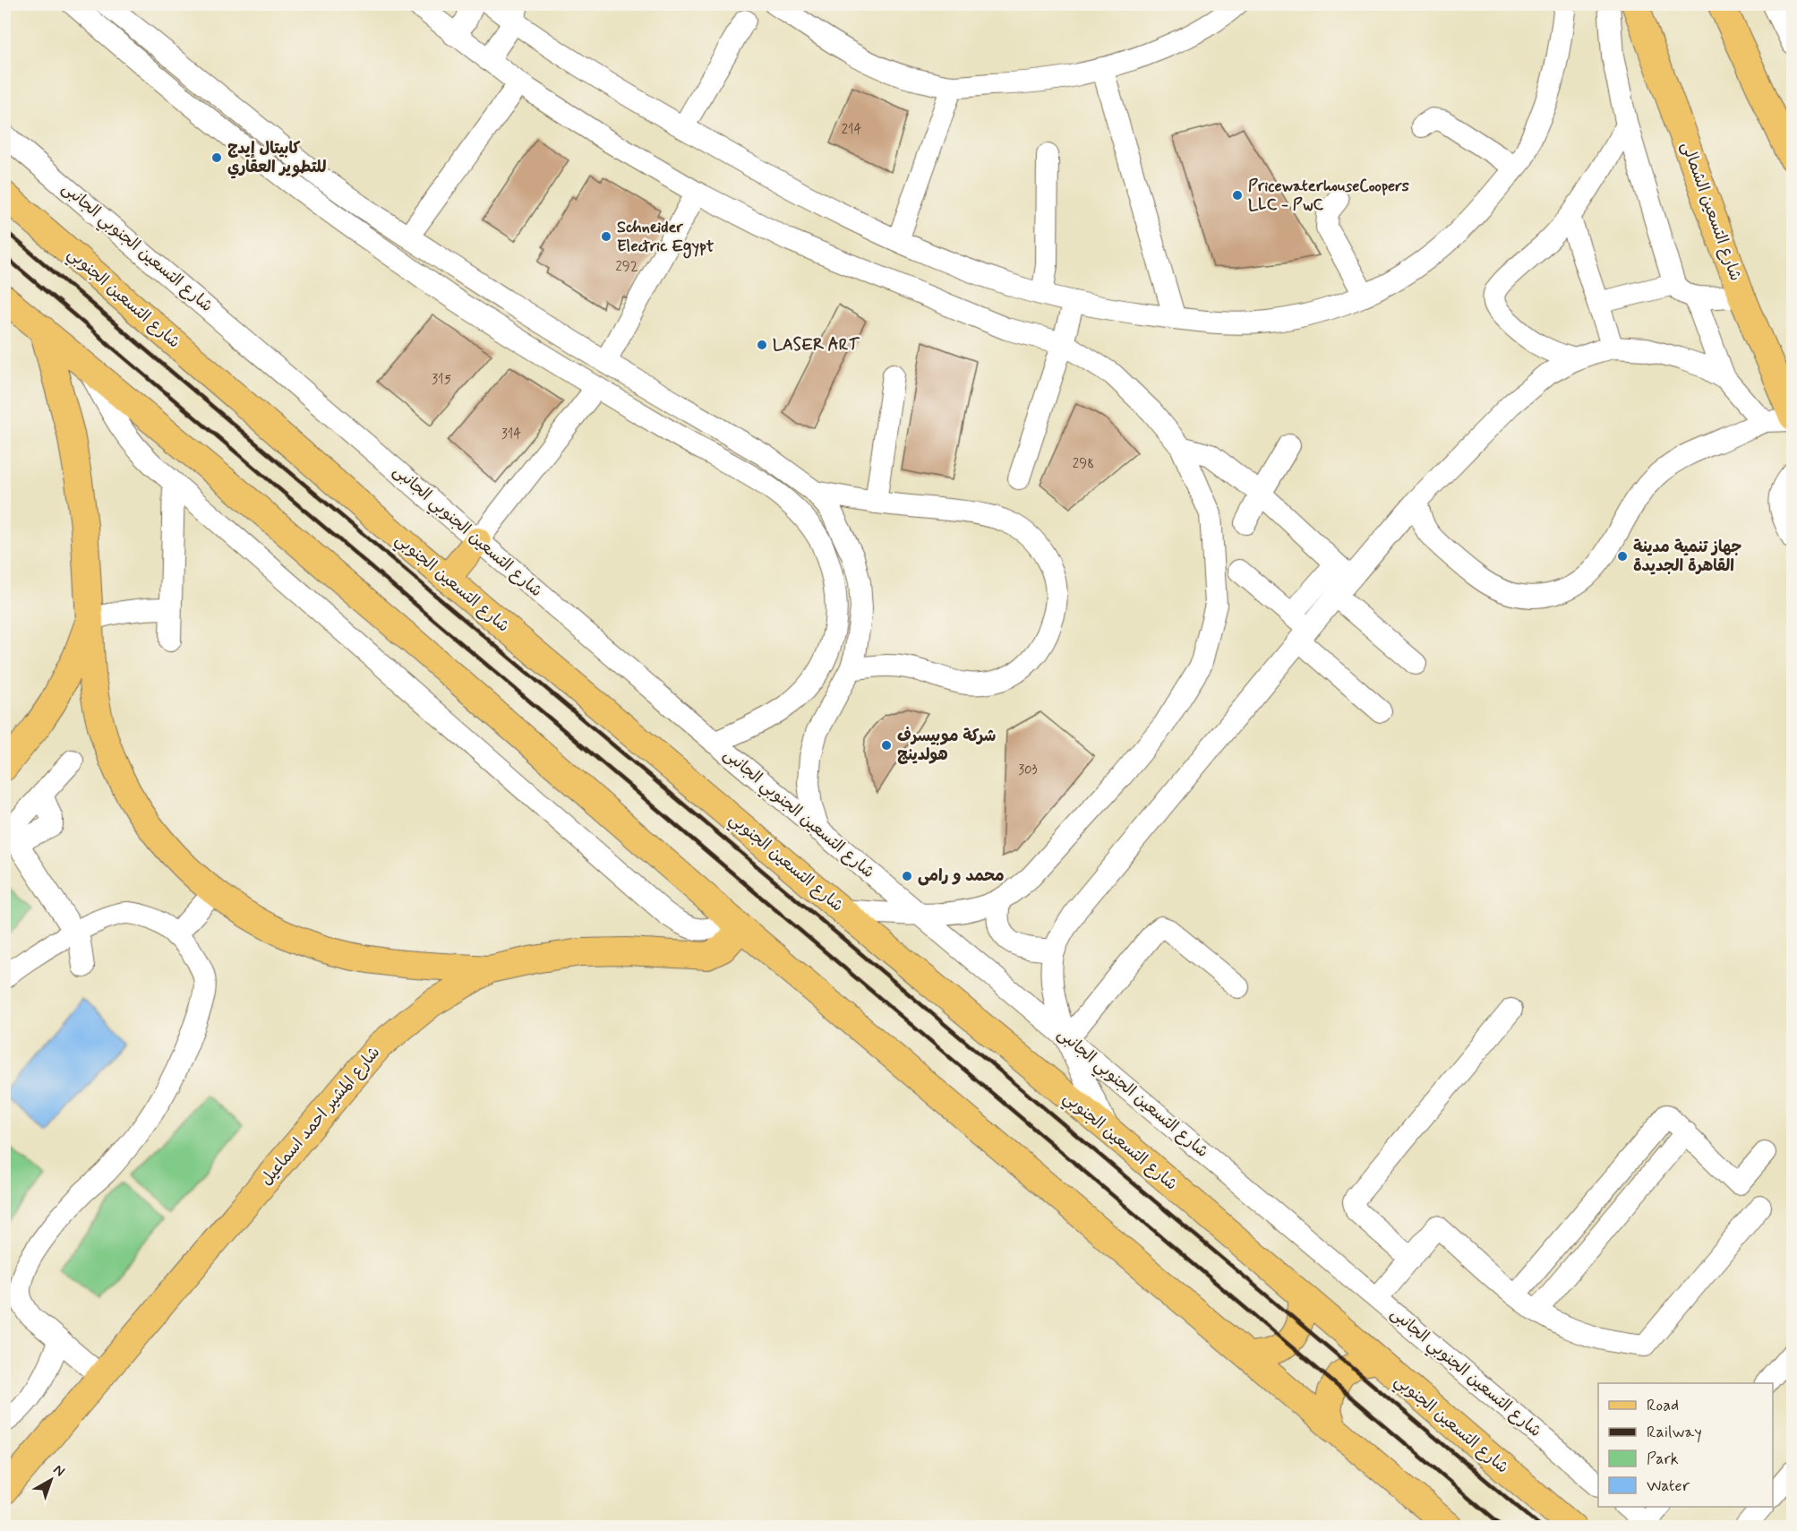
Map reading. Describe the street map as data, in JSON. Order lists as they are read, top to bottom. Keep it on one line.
{"streets":{"main road":["شارع التسعين الشمالى","شارع التسعين الجنوبي","شارع المشير احمد اسماعيل"],"street":["شارع التسعين الجنوبي الجانبى"]},"places":["كابيتال إيدج للتطوير العقاري","PricewaterhouseCoopers LLC - PwC","Schneider Electric Egypt","LASER ART","جهاز تنمية مدينة القاهرة الجديدة","شركة موبيسرف هولدينج","محمد و رامى"],"house_numbers":["214","292","315","314","298","303"],"legend":["Road","Railway","Park","Water"],"north":"top right"}
